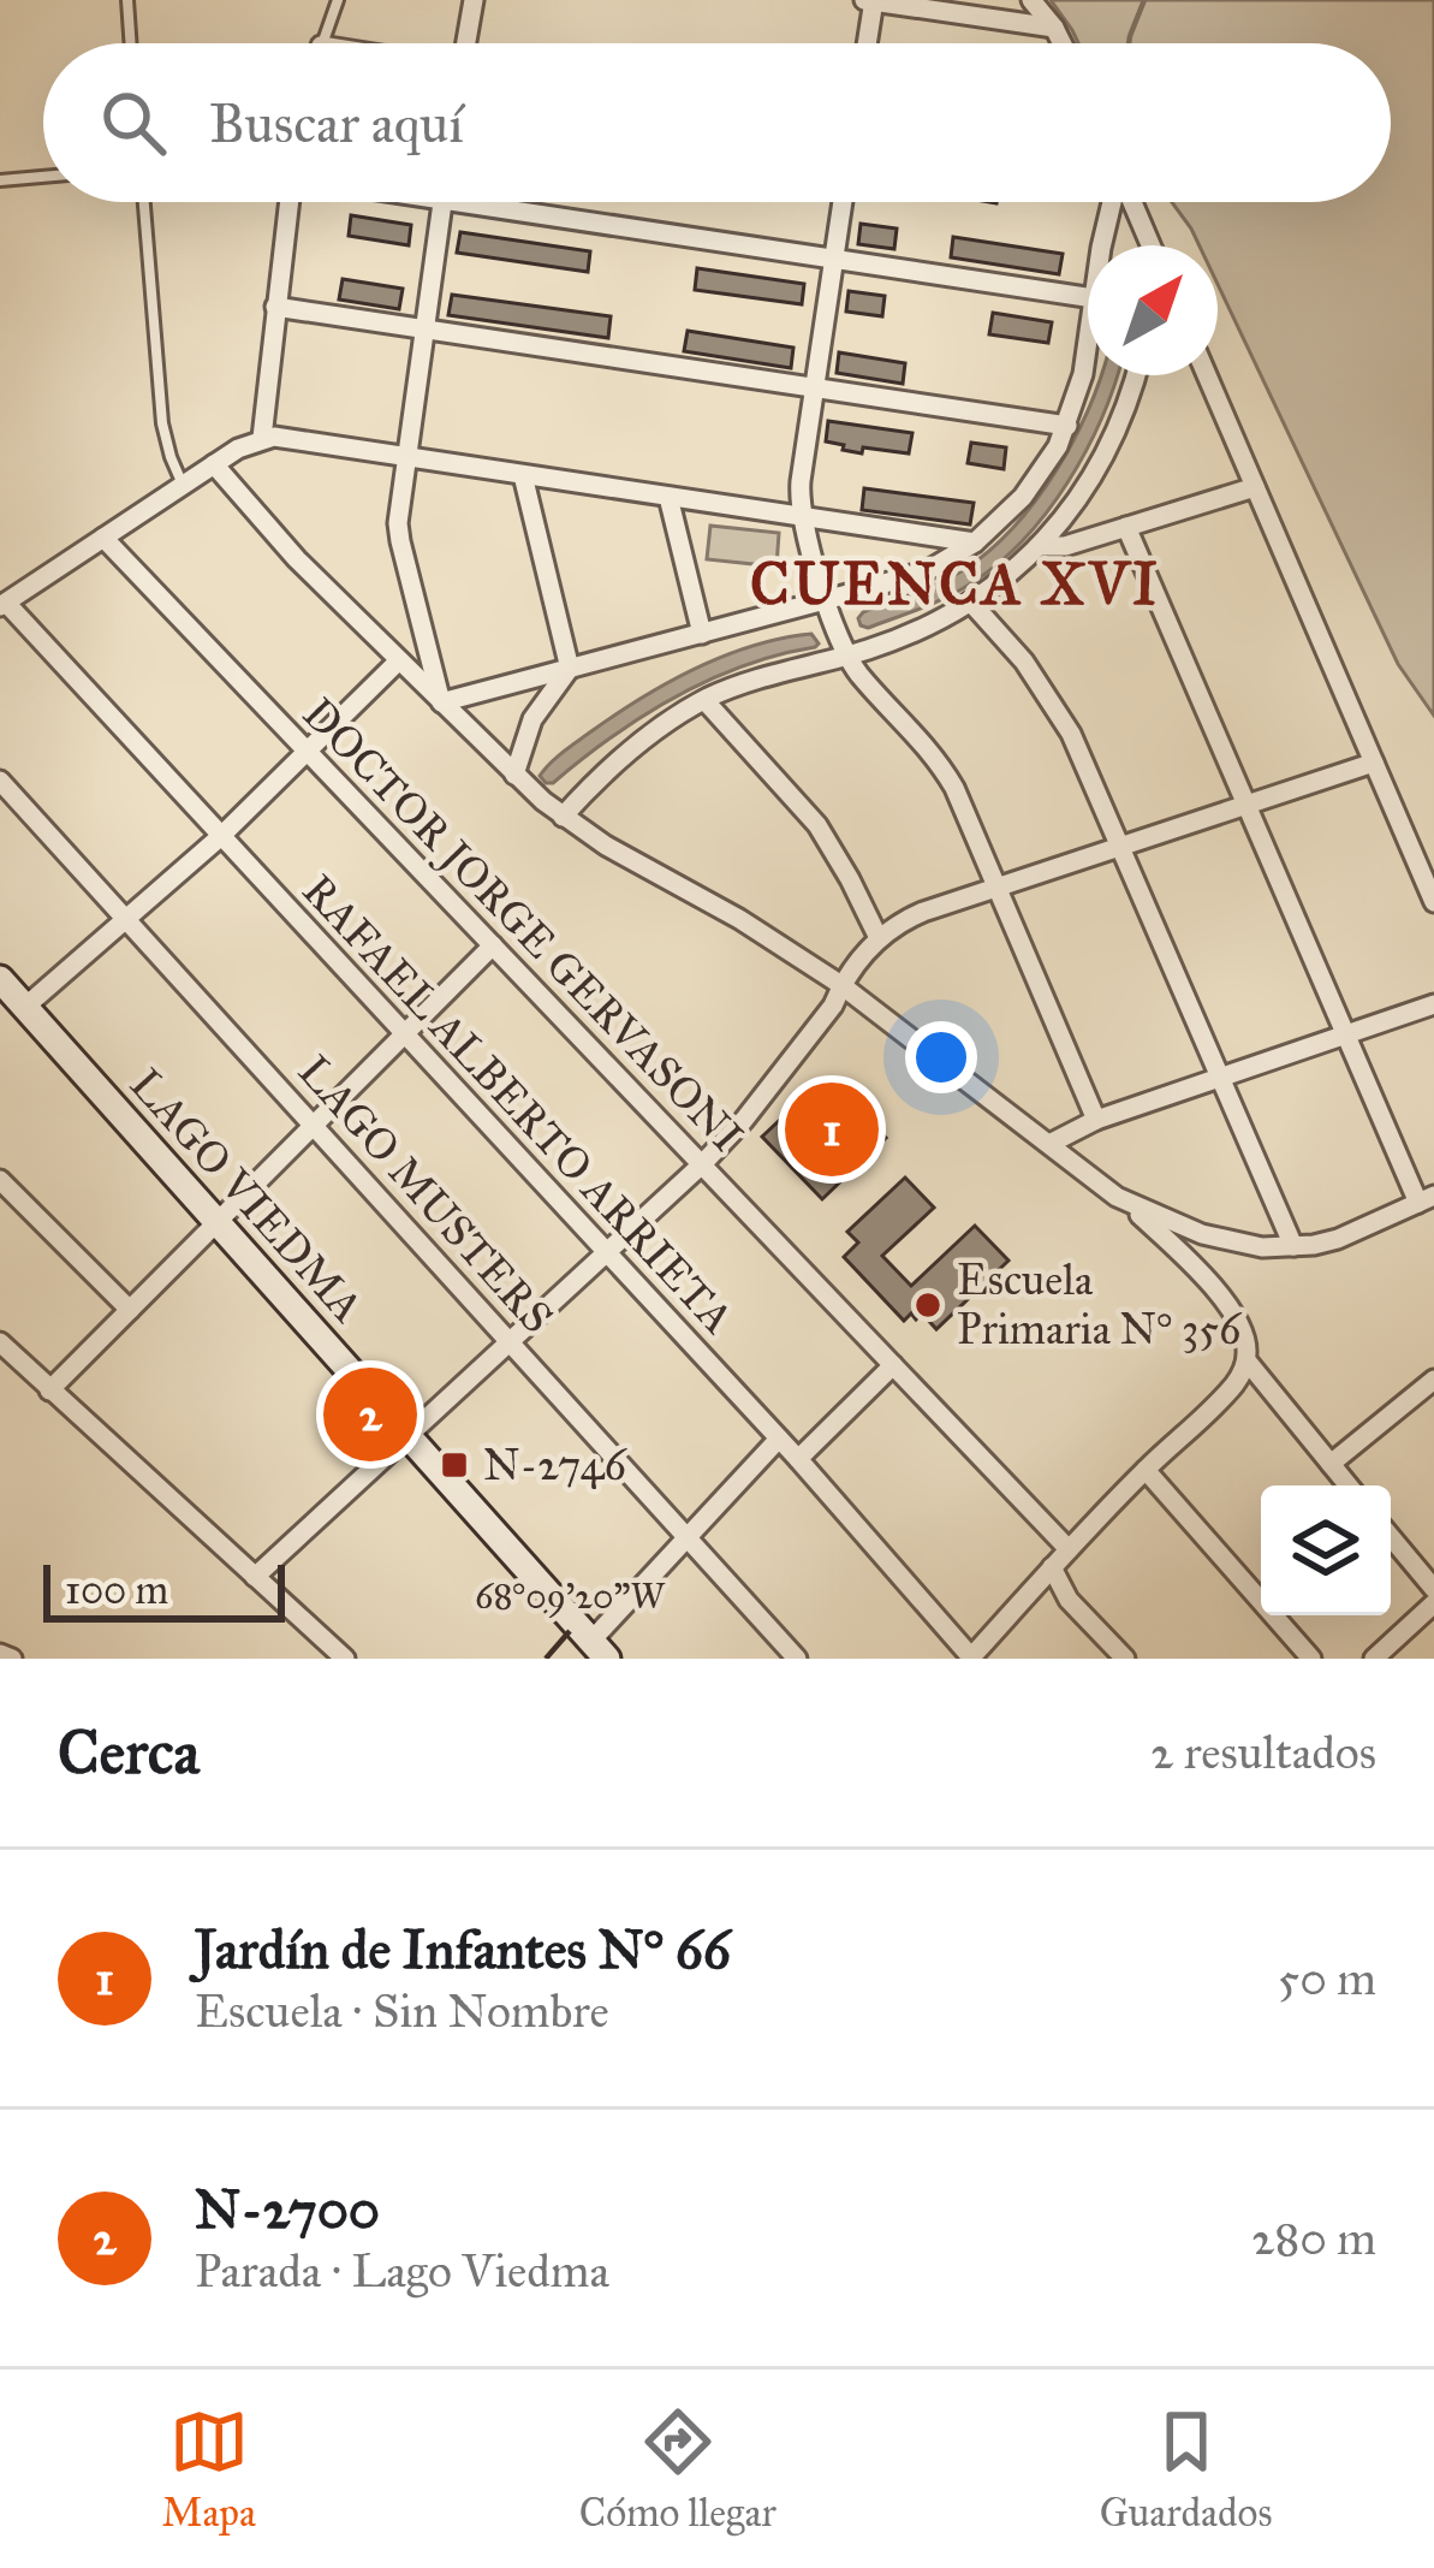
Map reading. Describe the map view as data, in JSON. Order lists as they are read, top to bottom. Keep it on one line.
{"streets":{"main road":["LAGO VIEDMA"],"street":["DOCTOR JORGE GERVASONI","RAFAEL ALBERTO ARRIETA","LAGO MUSTERS"]},"districts":["CUENCA XVI"],"places":{"other":["Escuela Primaria N° 356"],"transit":["N-2746"]},"scale_bar":"100 m","north":"top right","page":{"search":"Buscar aquí","pins":["1","2"],"scale":"100 m","heading":["Cerca","2 resultados"],"list":[{"mark":"1","name":"Jardín de Infantes N° 66","note":"Escuela · Sin Nombre","value":"50 m"},{"mark":"2","name":"N-2700","note":"Parada · Lago Viedma","value":"280 m"}],"nav":["Mapa","Cómo llegar","Guardados"]},"coordinates":["68°09'20\"W"]}
